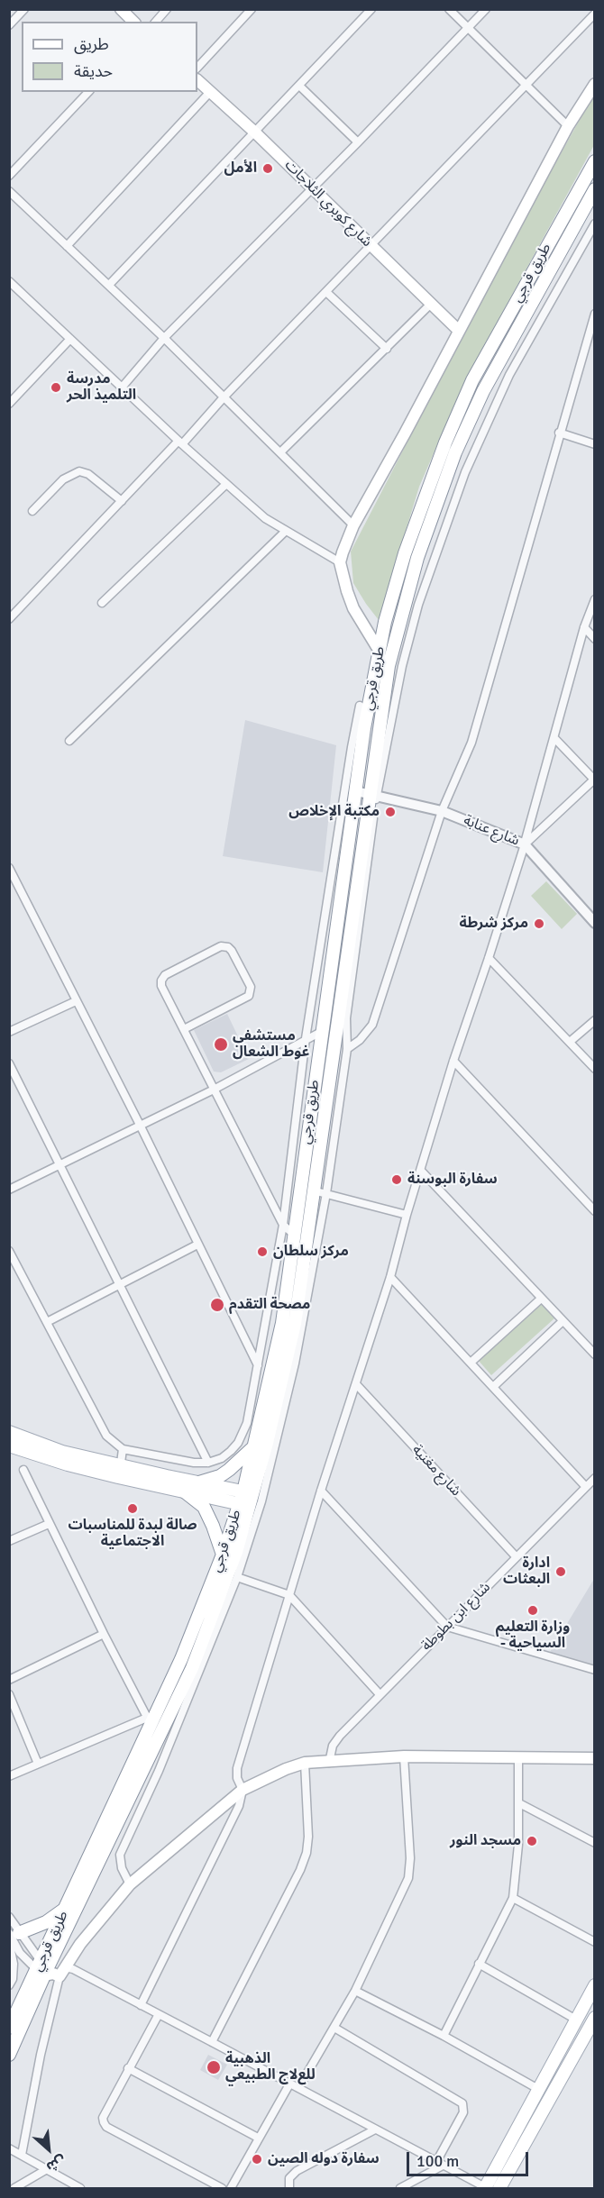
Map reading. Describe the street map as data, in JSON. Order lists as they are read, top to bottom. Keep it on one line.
{"streets":{"main road":["شارع كوبري الثلاجات","طريق قرجي"],"street":["شارع عنابة","شارع مغنية","شارع ابن بطوطة"]},"crossings":[["طريق قرجي","شارع عنابة"],["شارع مغنية","شارع ابن بطوطة"]],"places":["الأمل","مدرسة التلميذ الحر","مكتبة الإخلاص","مركز شرطة","مستشفي غوط الشعال","سفارة البوسنة","مركز سلطان","مصحة التقدم","صالة لبدة للمناسبات الاجتماعية","ادارة البعثات","وزارة التعليم - السياحية","مسجد النور","الذهبية للعﻻج الطبيعي","سفارة دوله الصين"],"legend":["طريق","حديقة"],"scale_bar":"100 m","north":"bottom right"}
